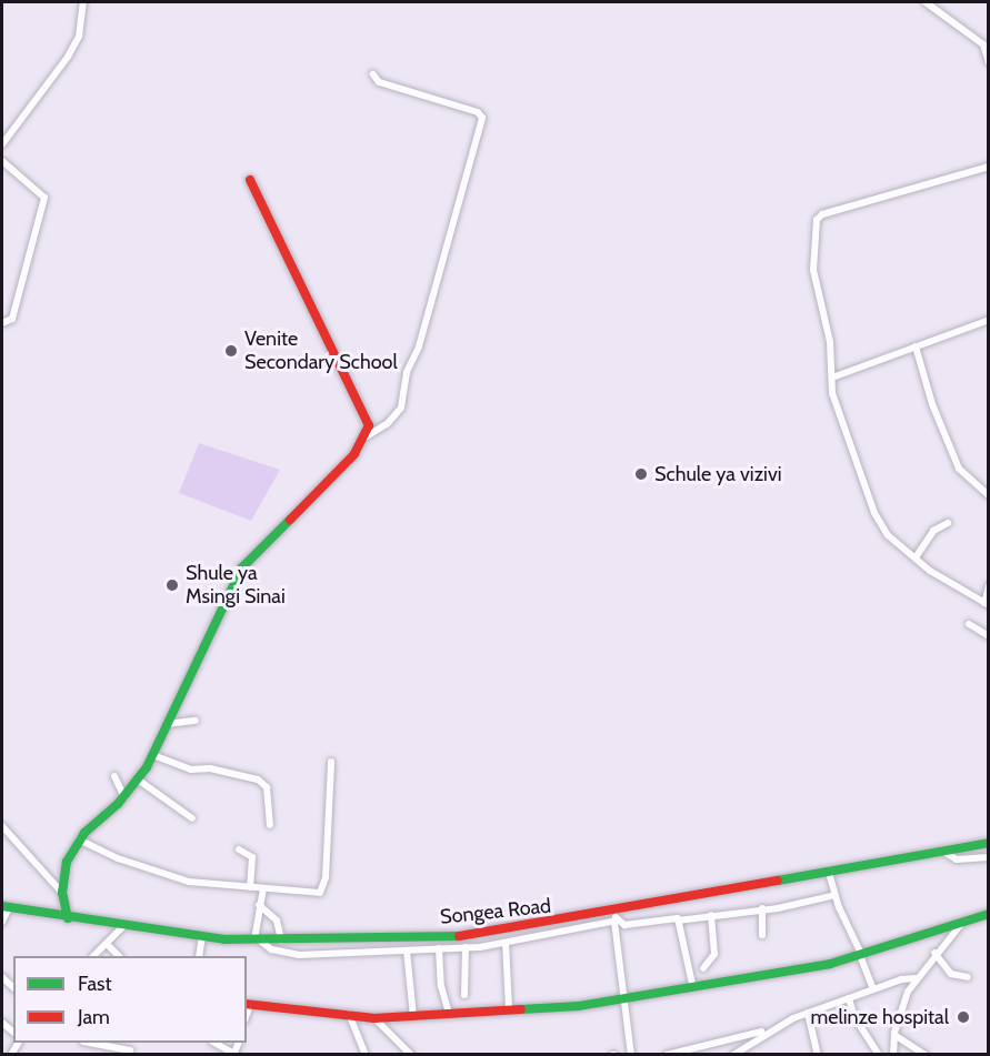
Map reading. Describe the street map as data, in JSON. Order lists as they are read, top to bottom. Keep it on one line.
{"streets":{"main road":["Songea Road"]},"places":["Venite Secondary School","Schule ya vizivi","Shule ya Msingi Sinai","melinze hospital"],"legend":["Fast","Jam"]}
